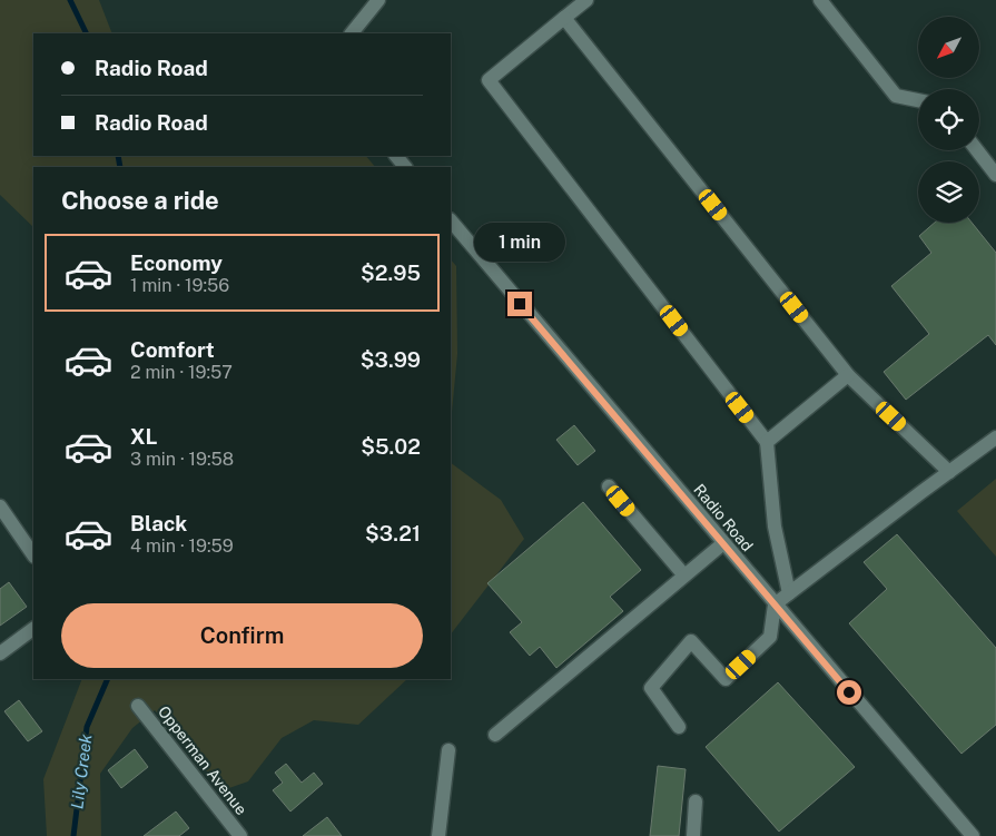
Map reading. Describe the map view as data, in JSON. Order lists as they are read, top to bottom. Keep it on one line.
{"streets":{"street":["Radio Road","Opperman Avenue"]},"water":["Lily Creek"],"north":"bottom left","page":{"banner":["Radio Road","Radio Road"],"heading":"Choose a ride","bubble":"1 min","list":[{"name":"Economy","note":"1 min · 19:56","value":"$2.95"},{"name":"Comfort","note":"2 min · 19:57","value":"$3.99"},{"name":"XL","note":"3 min · 19:58","value":"$5.02"},{"name":"Black","note":"4 min · 19:59","value":"$3.21"}],"buttons":"Confirm"}}
